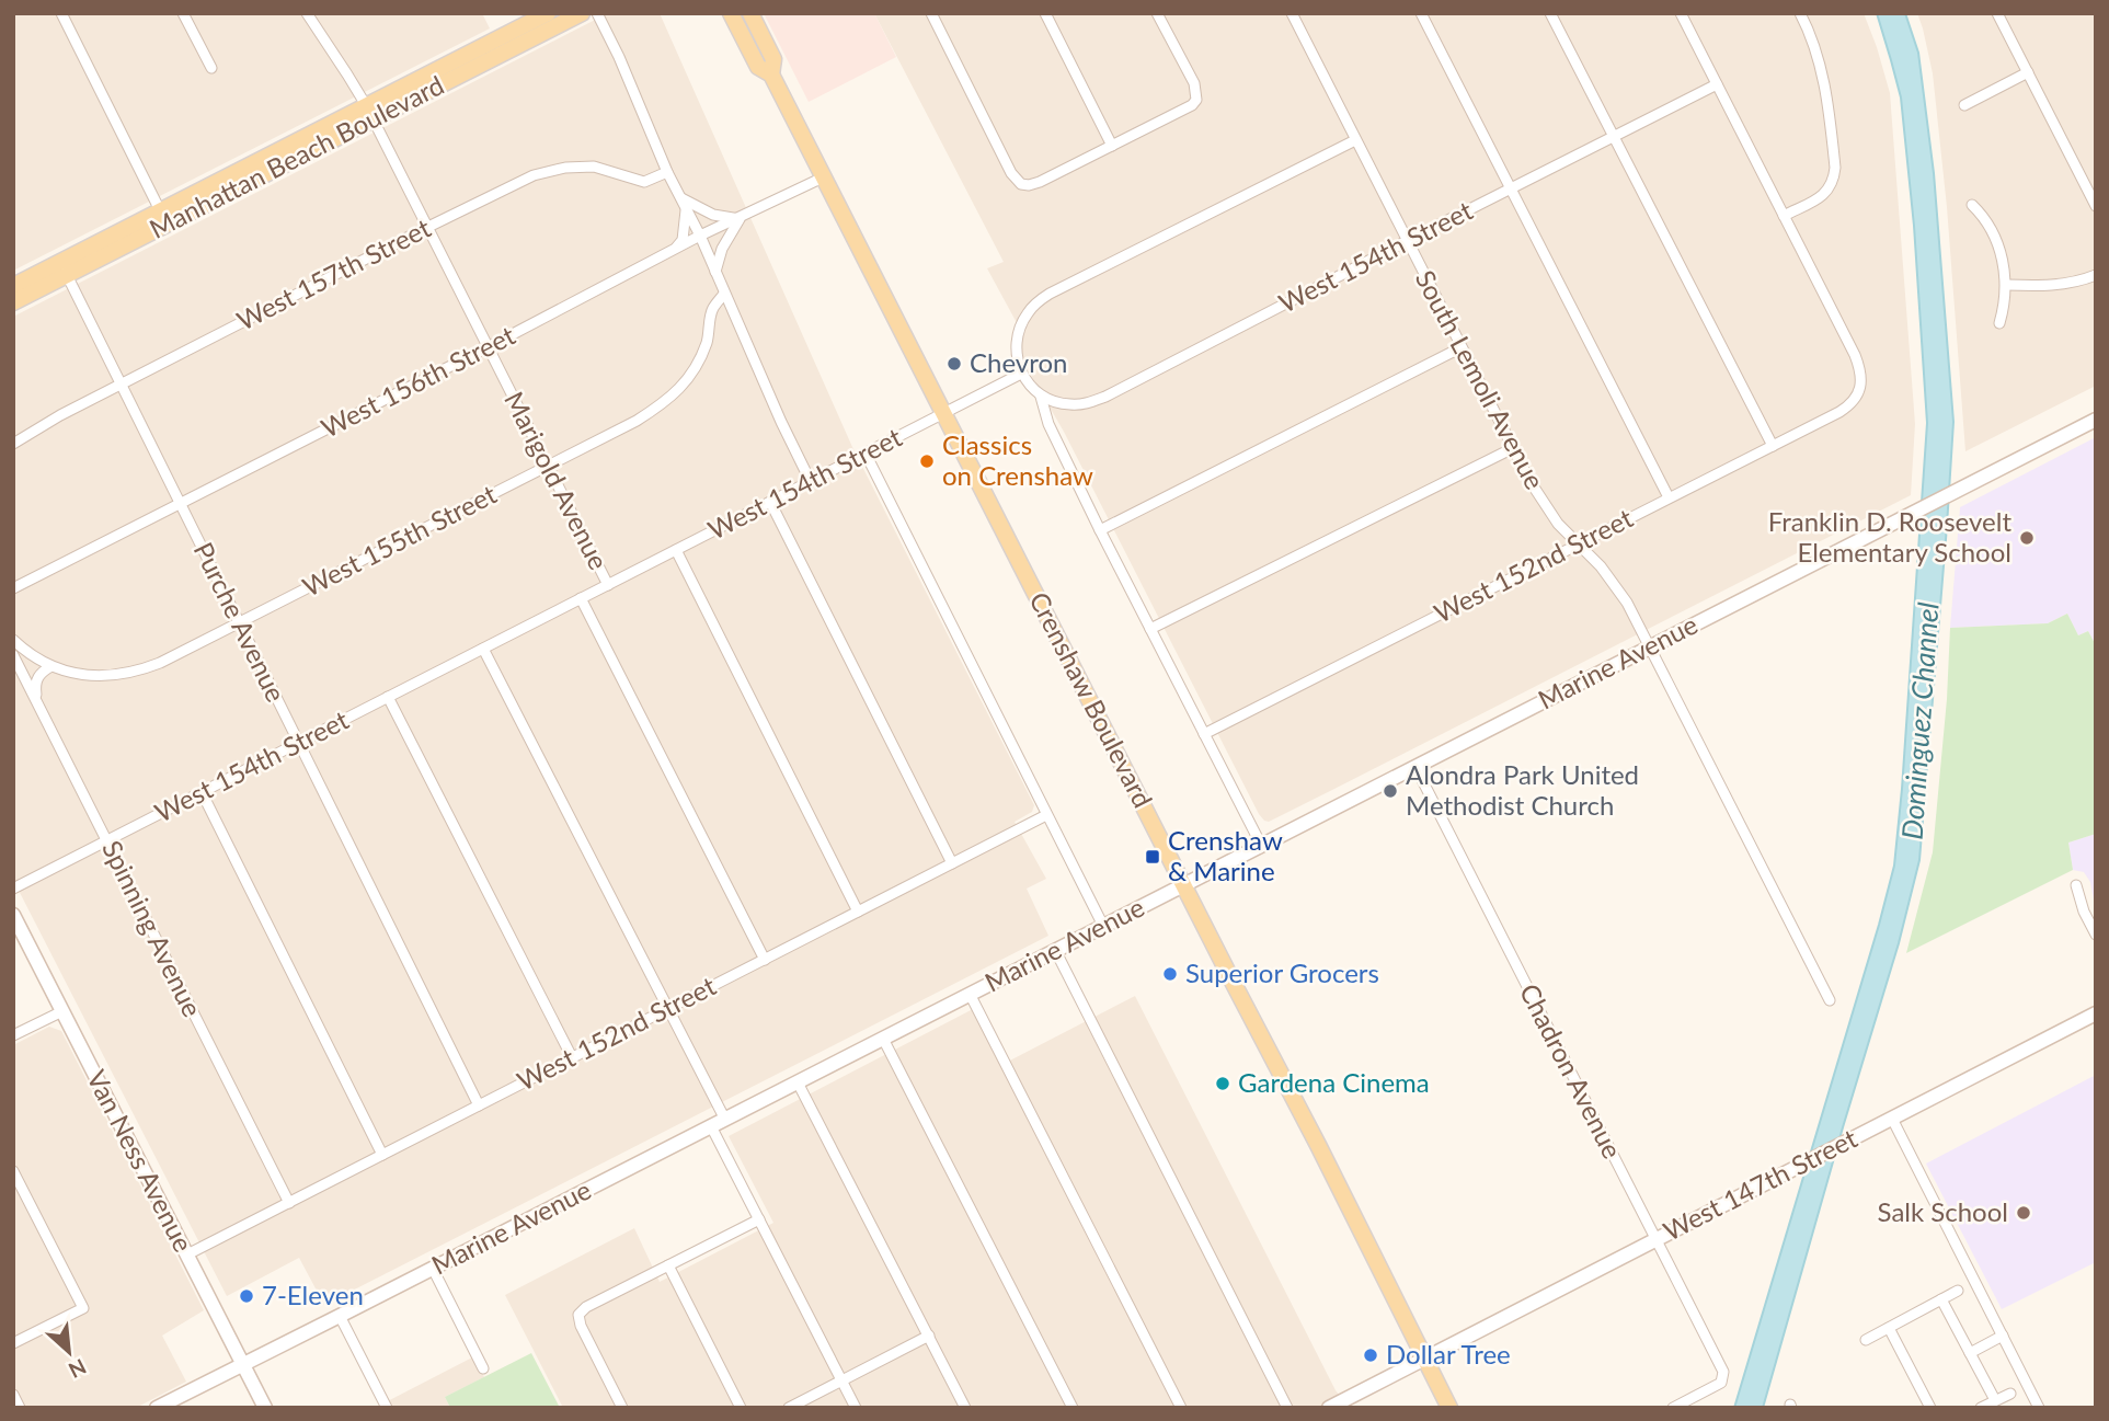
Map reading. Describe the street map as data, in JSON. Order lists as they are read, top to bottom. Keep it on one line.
{"streets":{"main road":["Manhattan Beach Boulevard","Marine Avenue","Crenshaw Boulevard","Van Ness Avenue","West 147th Street"],"street":["West 154th Street","West 157th Street","South Lemoli Avenue","West 156th Street","Marigold Avenue","West 155th Street","West 152nd Street","Purche Avenue","Spinning Avenue","Chadron Avenue"]},"crossings":[["Manhattan Beach Boulevard","Marigold Avenue"],["Manhattan Beach Boulevard","Purche Avenue"],["West 154th Street","South Lemoli Avenue"],["West 154th Street","Marigold Avenue"],["West 154th Street","Purche Avenue"],["West 154th Street","Crenshaw Boulevard"],["West 154th Street","Spinning Avenue"],["West 157th Street","Marigold Avenue"],["West 157th Street","Purche Avenue"],["South Lemoli Avenue","West 152nd Street"],["South Lemoli Avenue","Marine Avenue"],["West 156th Street","Marigold Avenue"],["West 156th Street","Purche Avenue"],["West 156th Street","Crenshaw Boulevard"],["Marigold Avenue","West 155th Street"],["West 155th Street","Purche Avenue"],["West 152nd Street","Purche Avenue"],["West 152nd Street","Spinning Avenue"],["West 152nd Street","Van Ness Avenue"],["Marine Avenue","Crenshaw Boulevard"],["Marine Avenue","Chadron Avenue"],["Marine Avenue","Van Ness Avenue"],["Crenshaw Boulevard","West 147th Street"],["Chadron Avenue","West 147th Street"]],"water":["Dominguez Channel"],"places":{"other":["Chevron","Classics on Crenshaw","Franklin D. Roosevelt Elementary School","Alondra Park United Methodist Church","Superior Grocers","Gardena Cinema","Salk School","7-Eleven","Dollar Tree"],"transit":["Crenshaw & Marine"]},"north":"bottom right"}
